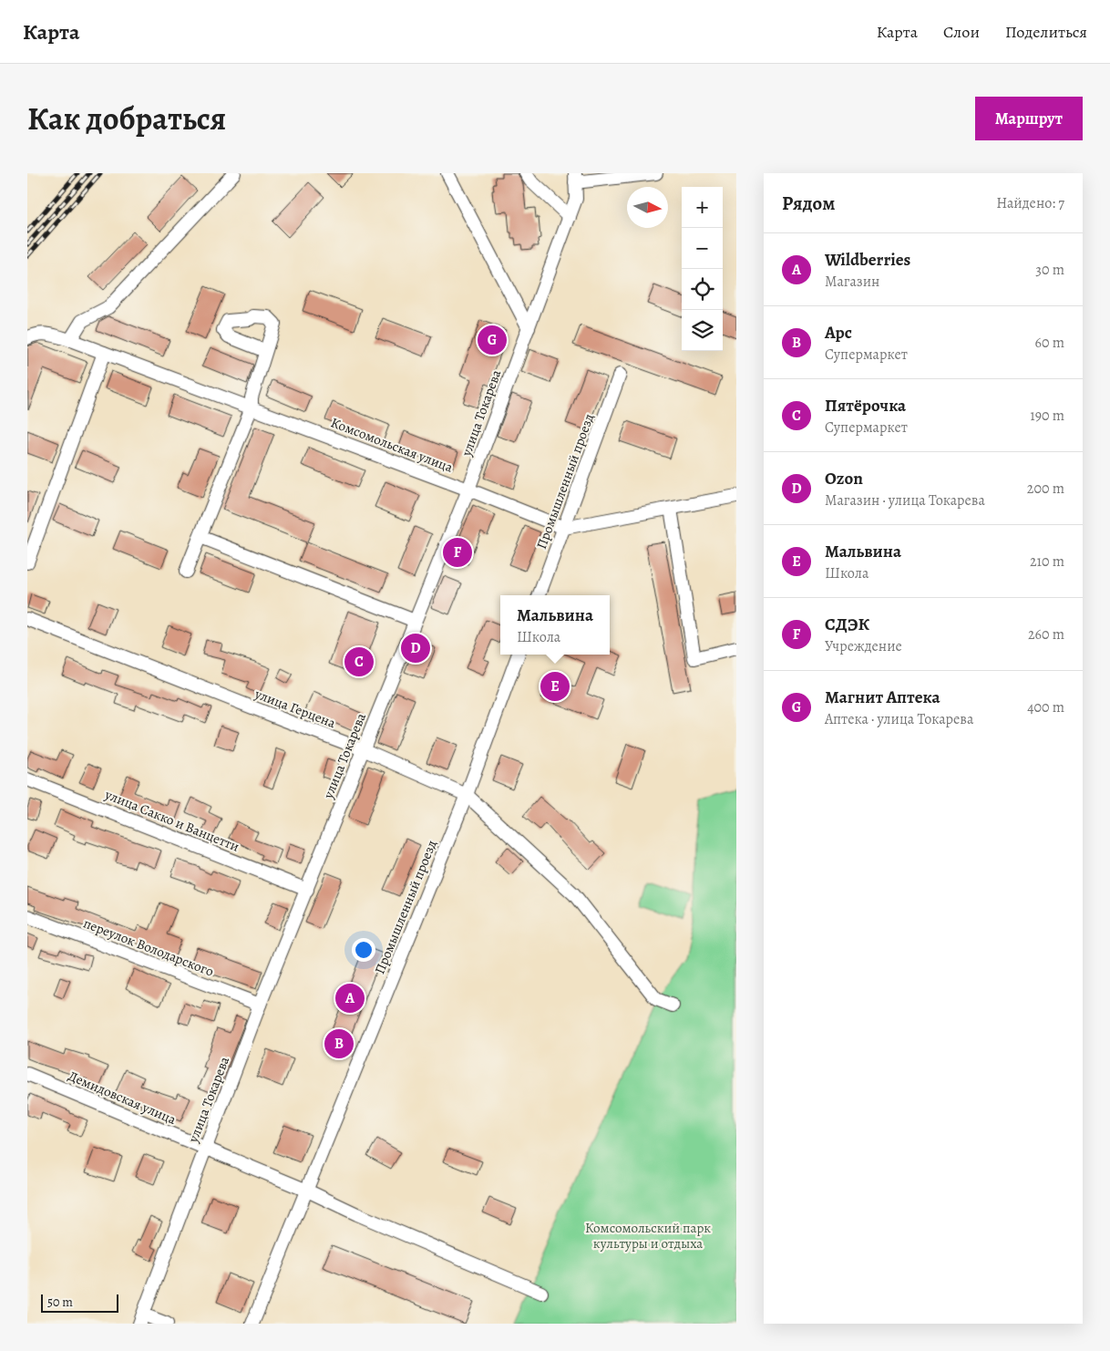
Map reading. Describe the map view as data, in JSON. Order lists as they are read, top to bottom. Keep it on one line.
{"streets":{"street":["улица Токарева","Комсомольская улица","Промышленный проезд","улица Герцена","улица Сакко и Ванцетти","переулок Володарского","Демидовская улица"]},"crossings":[["улица Токарева","Комсомольская улица"],["улица Токарева","улица Герцена"],["улица Токарева","улица Сакко и Ванцетти"],["улица Токарева","переулок Володарского"],["улица Токарева","Демидовская улица"],["Комсомольская улица","Промышленный проезд"],["Промышленный проезд","улица Герцена"],["Промышленный проезд","Демидовская улица"]],"parks":["Комсомольский парк культуры и отдыха"],"scale_bar":"50 m","north":"right","page":{"header":"Карта","nav":["Карта","Слои","Поделиться"],"title":"Как добраться","buttons":"Маршрут","heading":["Рядом","Найдено: 7"],"map_buttons":["+","−"],"list":[{"mark":"A","name":"Wildberries","note":"Магазин","value":"30 m"},{"mark":"B","name":"Арс","note":"Супермаркет","value":"60 m"},{"mark":"C","name":"Пятёрочка","note":"Супермаркет","value":"190 m"},{"mark":"D","name":"Ozon","note":"Магазин · улица Токарева","value":"200 m"},{"mark":"E","name":"Мальвина","note":"Школа","value":"210 m"},{"mark":"F","name":"СДЭК","note":"Учреждение","value":"260 m"},{"mark":"G","name":"Магнит Аптека","note":"Аптека · улица Токарева","value":"400 m"}],"pins":["G","F","D","C","E","A","B"],"popup":["Мальвина","Школа"],"scale":"50 m"}}
